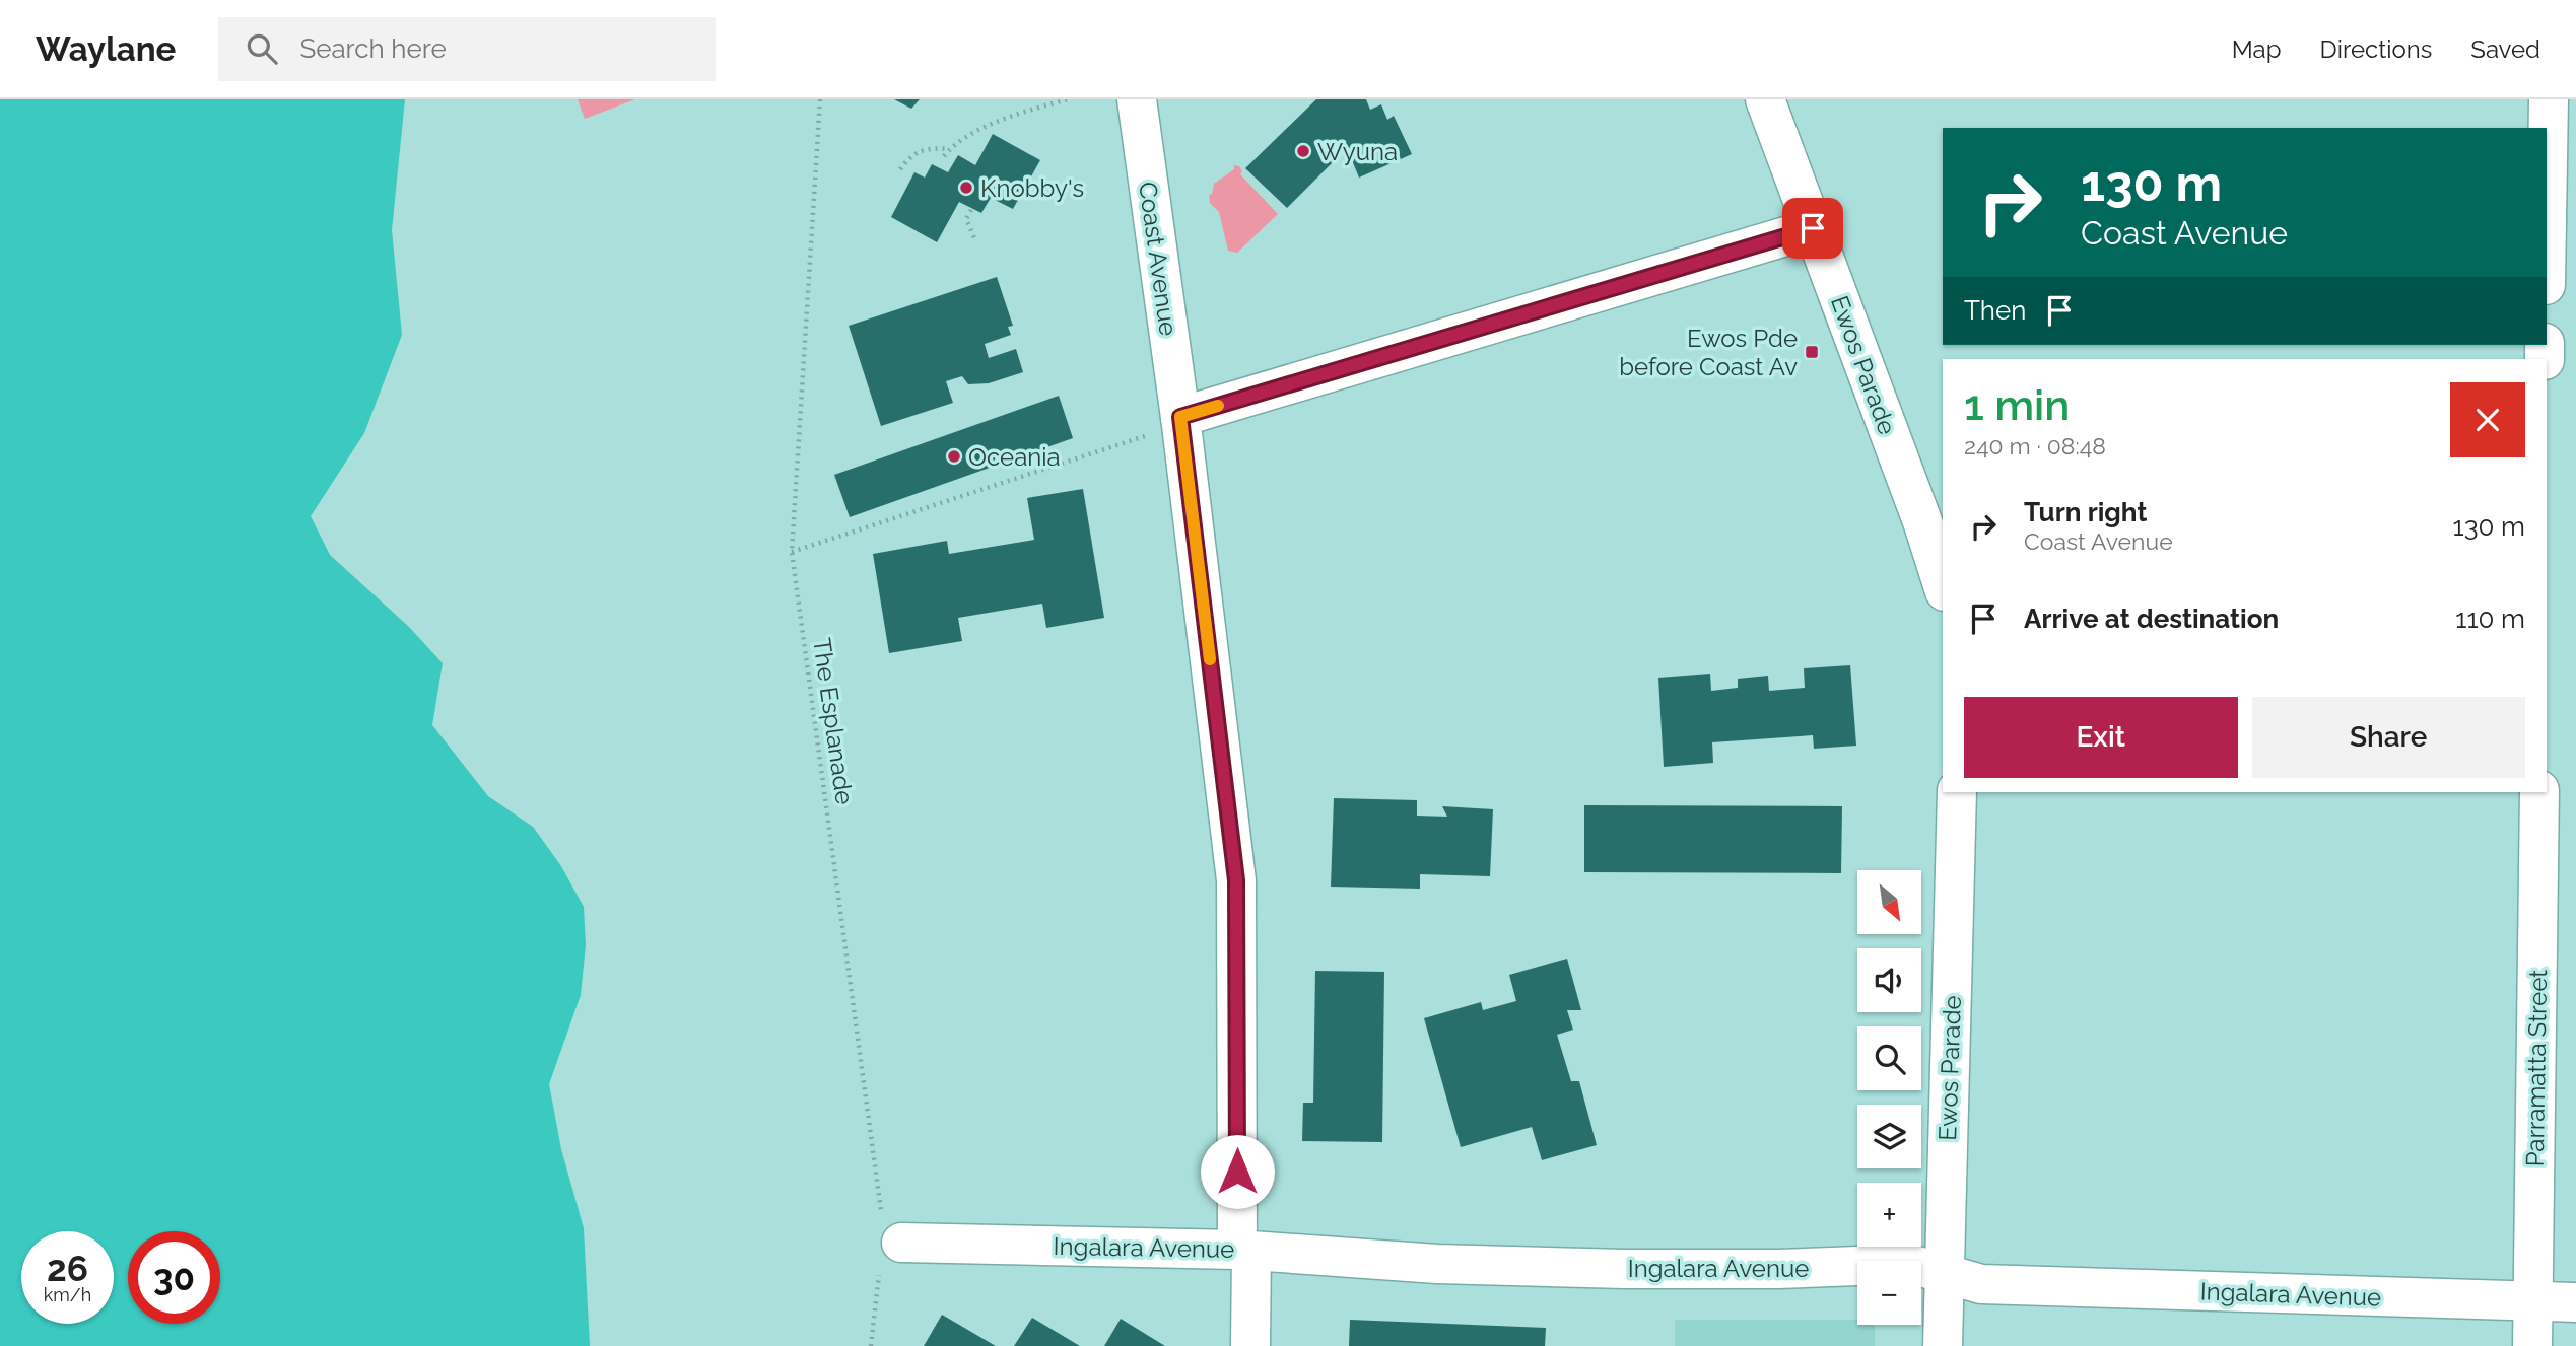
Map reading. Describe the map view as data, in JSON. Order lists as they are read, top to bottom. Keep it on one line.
{"streets":{"street":["Coast Avenue","Ewos Parade","Parramatta Street","Ingalara Avenue"],"path":["The Esplanade"]},"crossings":[["Coast Avenue","Ingalara Avenue"],["Ewos Parade","Ingalara Avenue"],["The Esplanade","Ingalara Avenue"],["Parramatta Street","Ingalara Avenue"]],"places":{"other":["Wyuna","Knobby's","Oceania"],"transit":["Ewos Pde before Coast Av"]},"north":"bottom right","page":{"header":"Waylane","search":"Search here","nav":["Map","Directions","Saved"],"turn":["130 m","Coast Avenue"],"then":"Then","heading":["1 min","240 m · 08:48"],"list":[{"name":"Turn right","note":"Coast Avenue","value":"130 m"},{"name":"Arrive at destination","value":"110 m"}],"buttons":["Exit","Share"],"map_buttons":["+","−"],"speed":"26 km/h","limit":"30"}}
